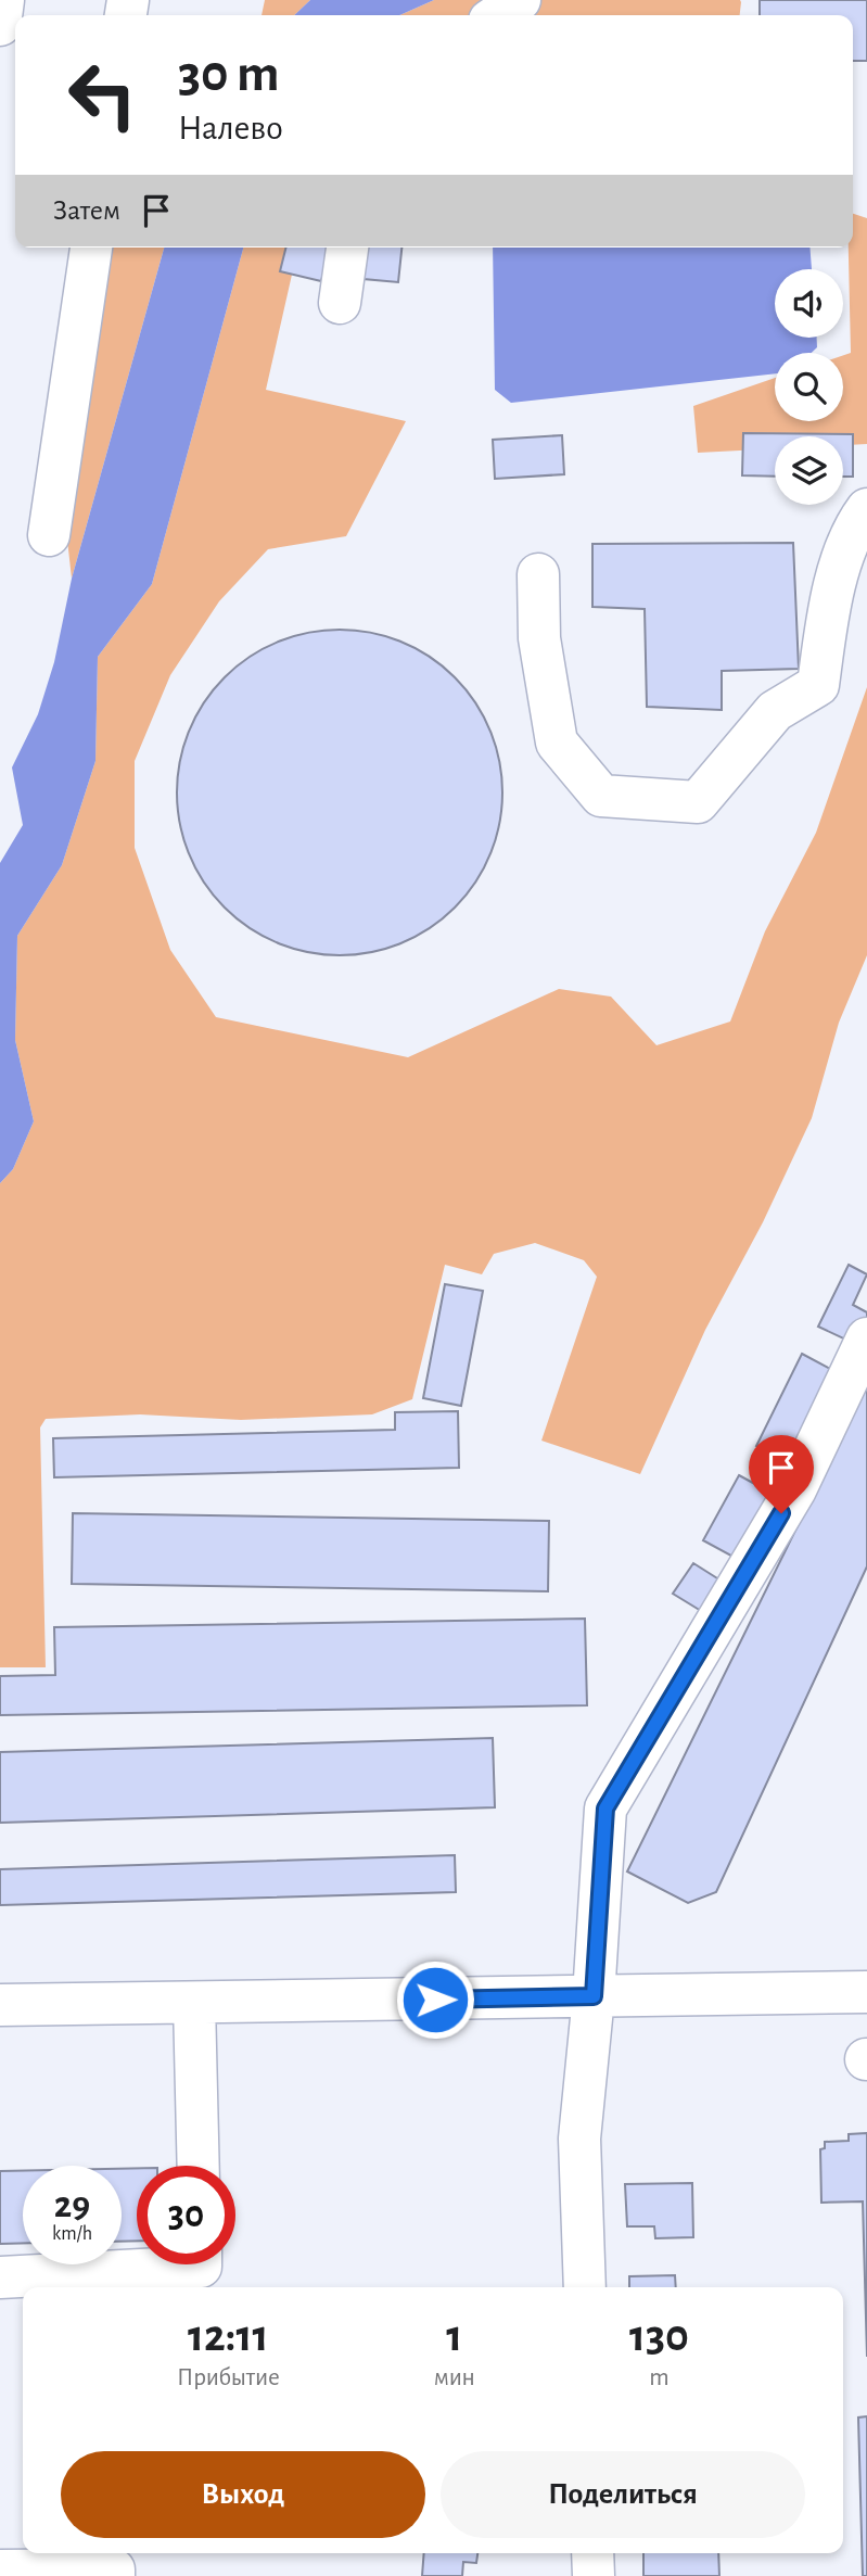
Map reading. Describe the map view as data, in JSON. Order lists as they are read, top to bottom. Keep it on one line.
{"page":{"turn":["30 m","Налево"],"then":"Затем","speed":"29 km/h","limit":"30","eta":["12:11","Прибытие","1","мин","130","m"],"buttons":["Выход","Поделиться"]}}
